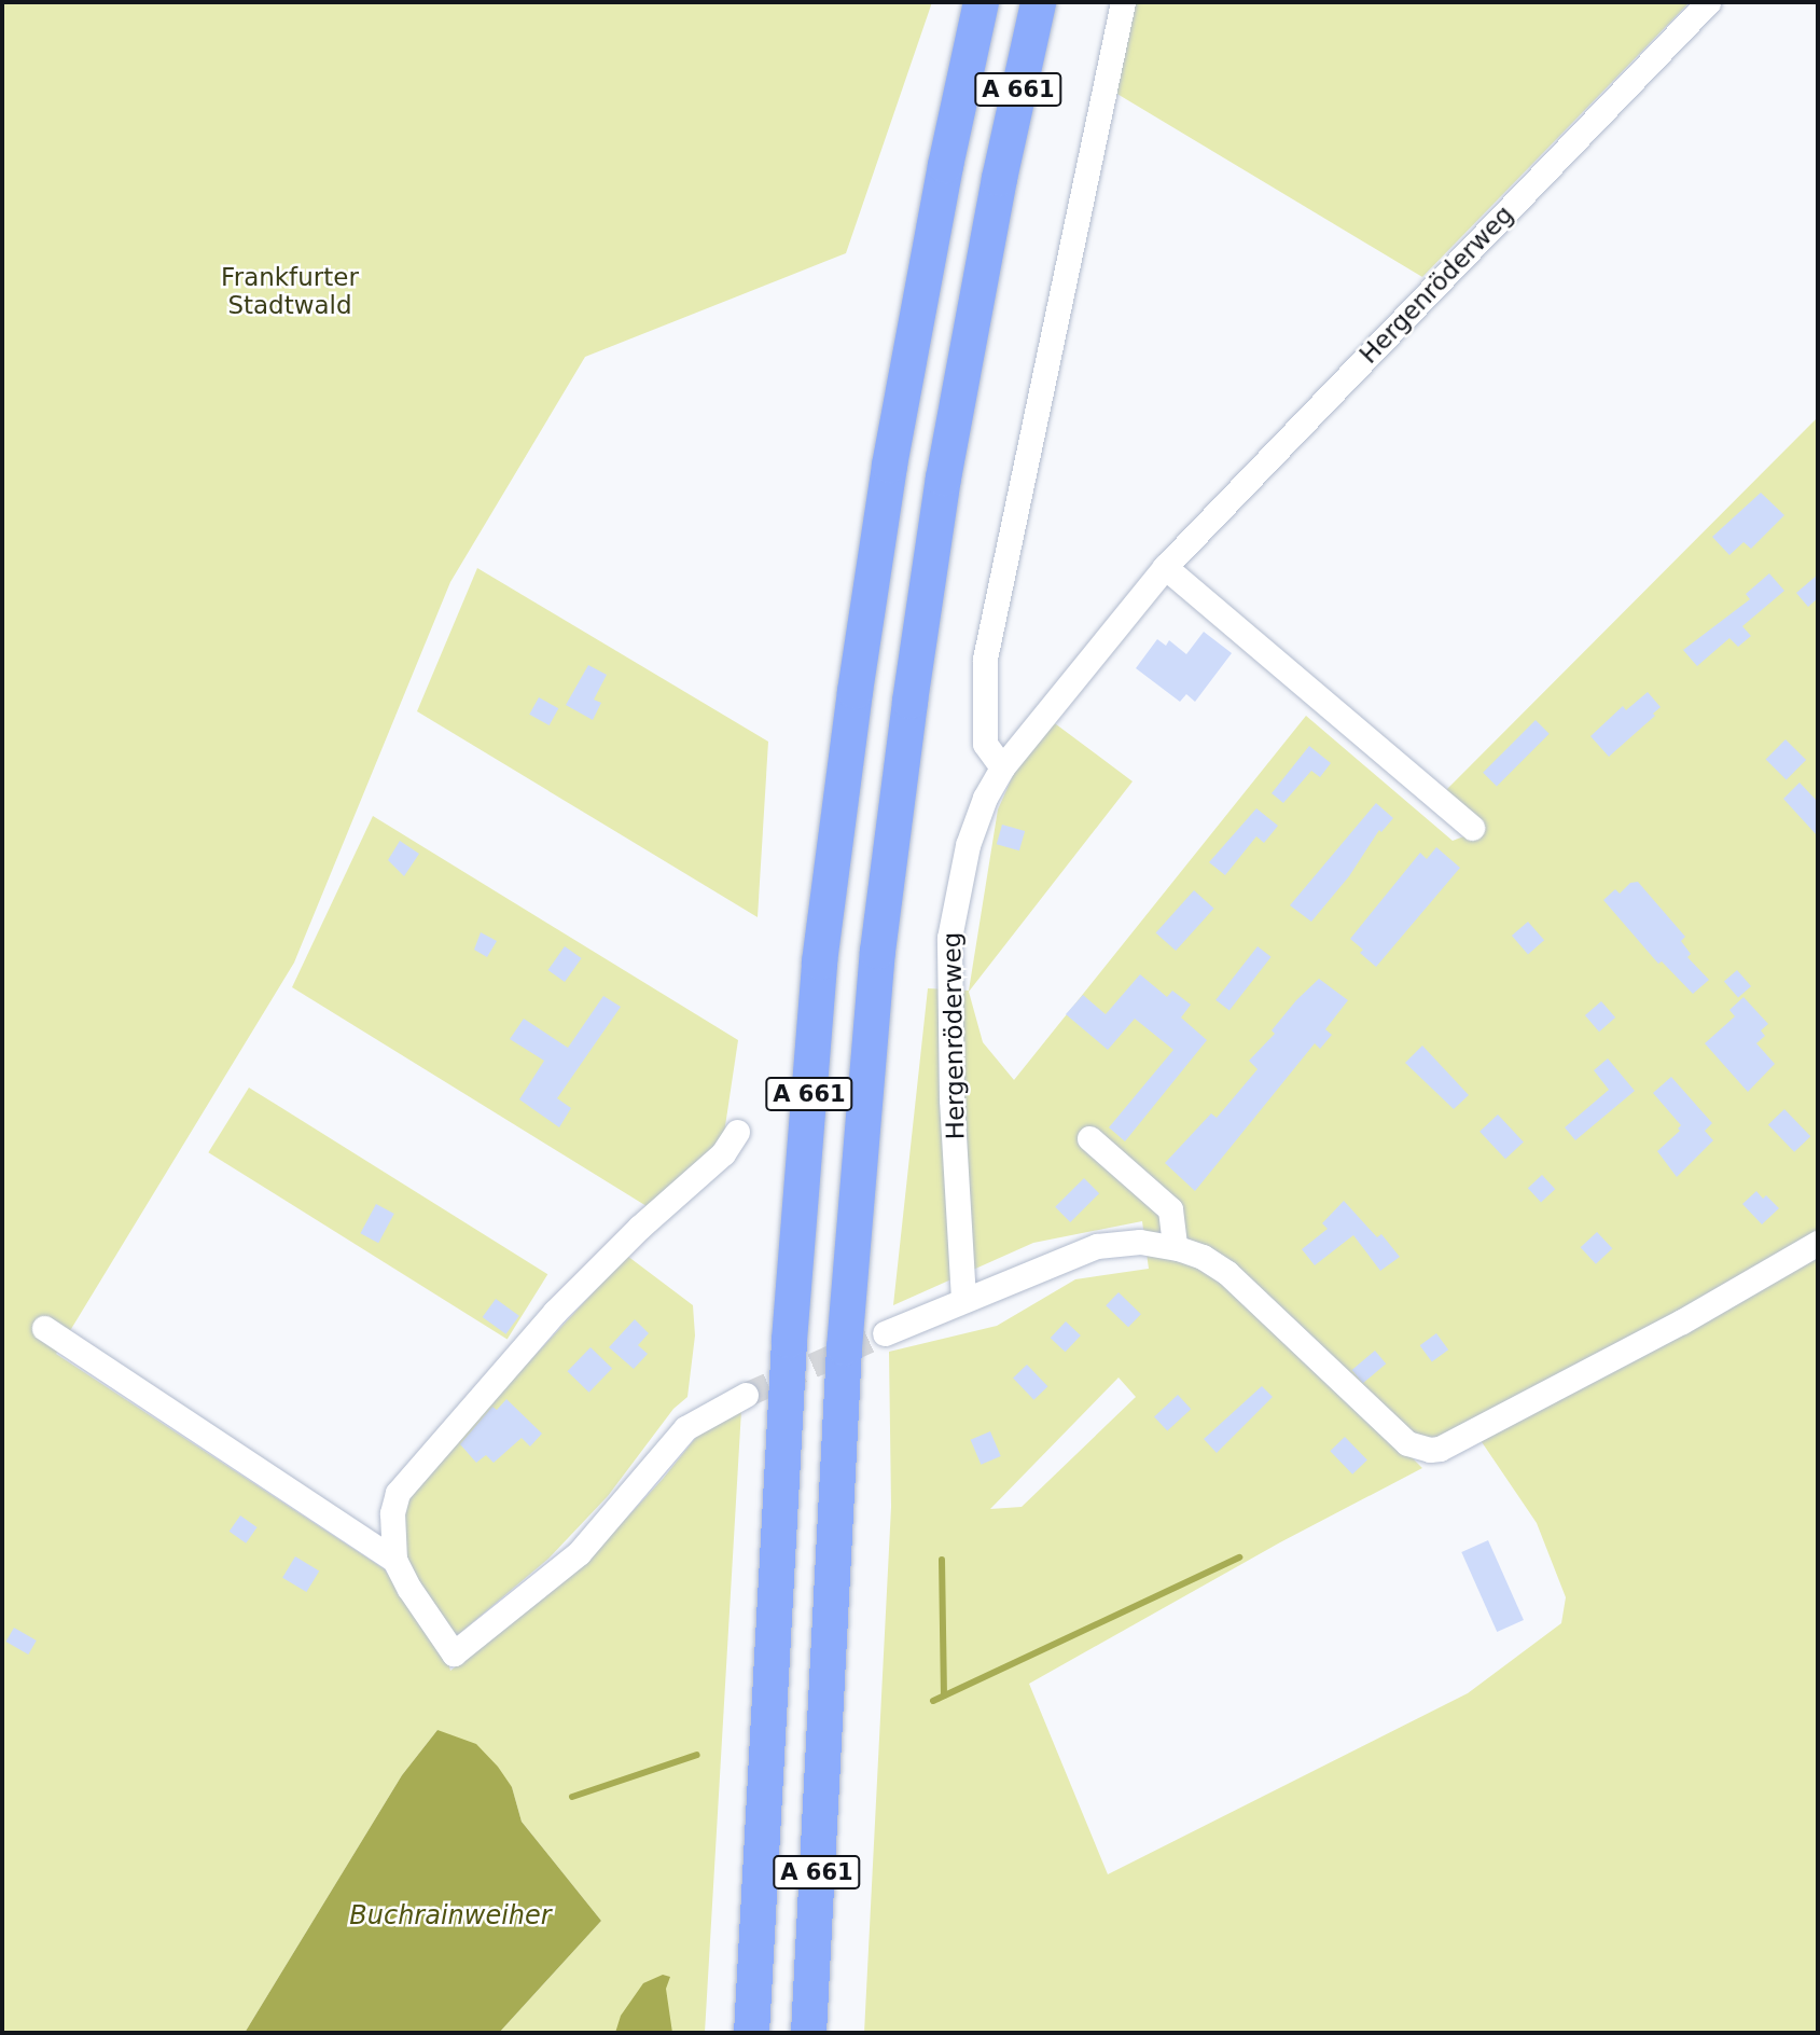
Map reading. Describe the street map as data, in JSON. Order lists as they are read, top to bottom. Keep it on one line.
{"streets":{"highway":["A 661"],"street":["Hergenröderweg"]},"water":["Buchrainweiher"],"parks":["Frankfurter Stadtwald"]}
